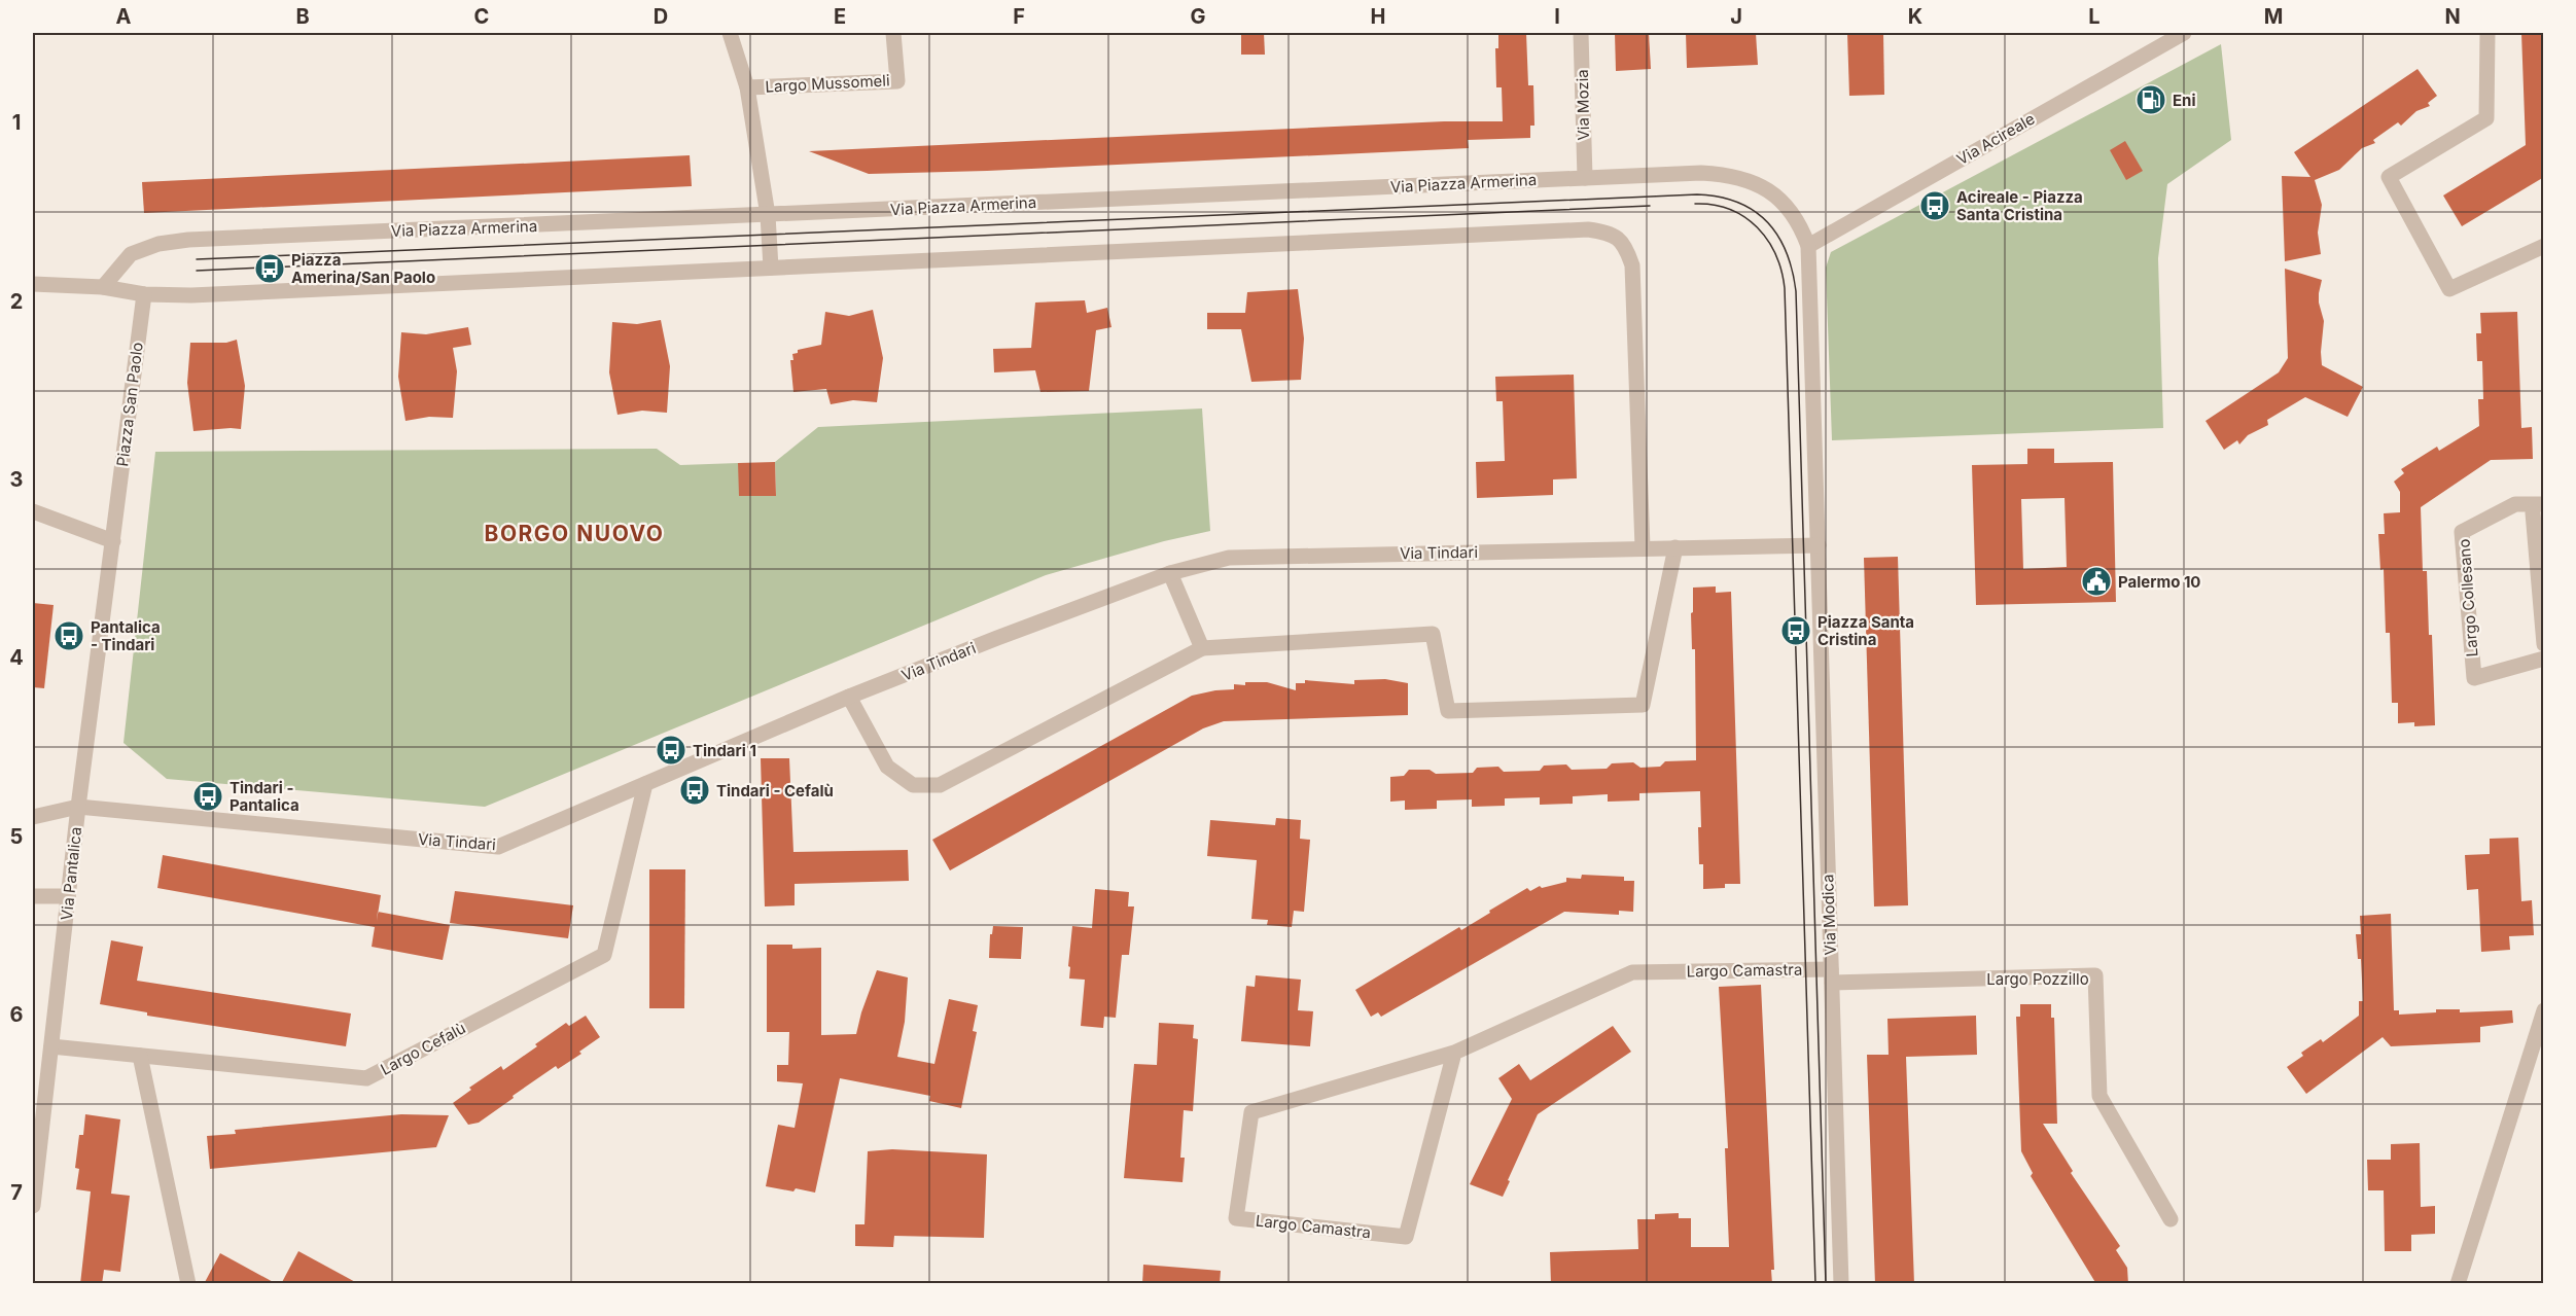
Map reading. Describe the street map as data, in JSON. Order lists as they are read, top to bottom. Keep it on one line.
{"streets":{"street":["Largo Mussomeli","Via Mozia","Via Acireale","Via Piazza Armerina","Piazza San Paolo","Via Tindari","Largo Collesano","Via Pantalica","Via Modica","Largo Camastra","Largo Pozzillo","Largo Cefalù"]},"crossings":[["Via Mozia","Via Piazza Armerina"],["Via Acireale","Via Piazza Armerina"],["Piazza San Paolo","Via Pantalica"],["Via Tindari","Via Pantalica"],["Via Tindari","Via Modica"],["Via Tindari","Largo Cefalù"],["Via Pantalica","Largo Cefalù"],["Via Modica","Largo Camastra"],["Via Modica","Largo Pozzillo"],["Largo Camastra","Largo Pozzillo"]],"districts":["BORGO NUOVO"],"places":{"fuel station":["Eni"],"bus stop":["Acireale - Piazza Santa Cristina","Piazza Amerina/San Paolo","Piazza Santa Cristina","Pantalica - Tindari","Tindari 1","Tindari - Cefalù","Tindari - Pantalica"],"public building":["Palermo 10"]},"grid":{"columns":["A","B","C","D","E","F","G","H","I","J","K","L","M","N"],"rows":["1","2","3","4","5","6","7"]}}
